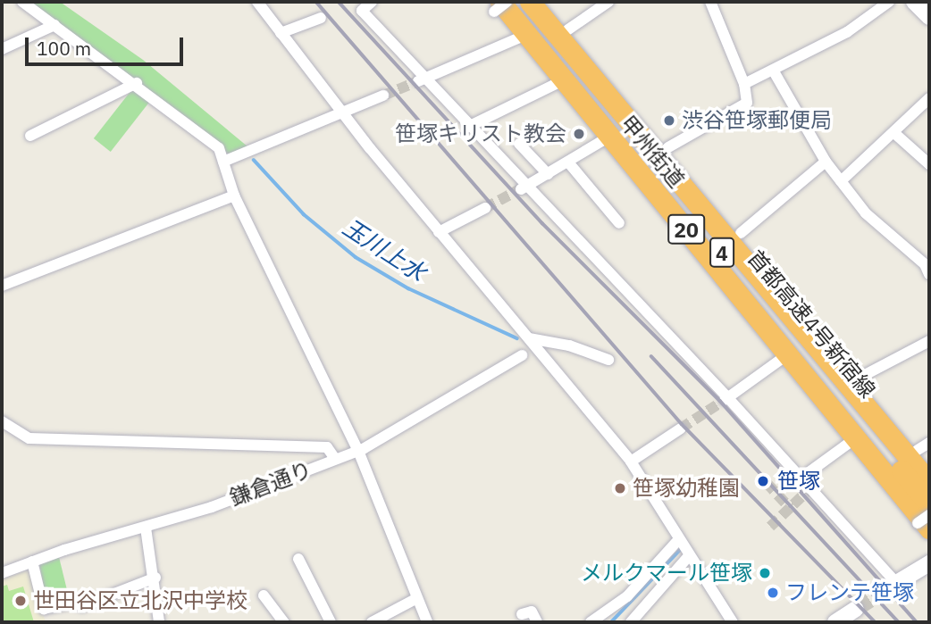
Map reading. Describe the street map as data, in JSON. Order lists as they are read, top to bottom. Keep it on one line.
{"streets":{"highway":["甲州街道","20","4","首都高速4号新宿線"],"street":["鎌倉通り"]},"crossings":[["甲州街道","首都高速4号新宿線"]],"water":["玉川上水"],"places":["渋谷笹塚郵便局","笹塚キリスト教会","笹塚","笹塚幼稚園","メルクマール笹塚","フレンテ笹塚","世田谷区立北沢中学校"],"scale_bar":"100 m"}
